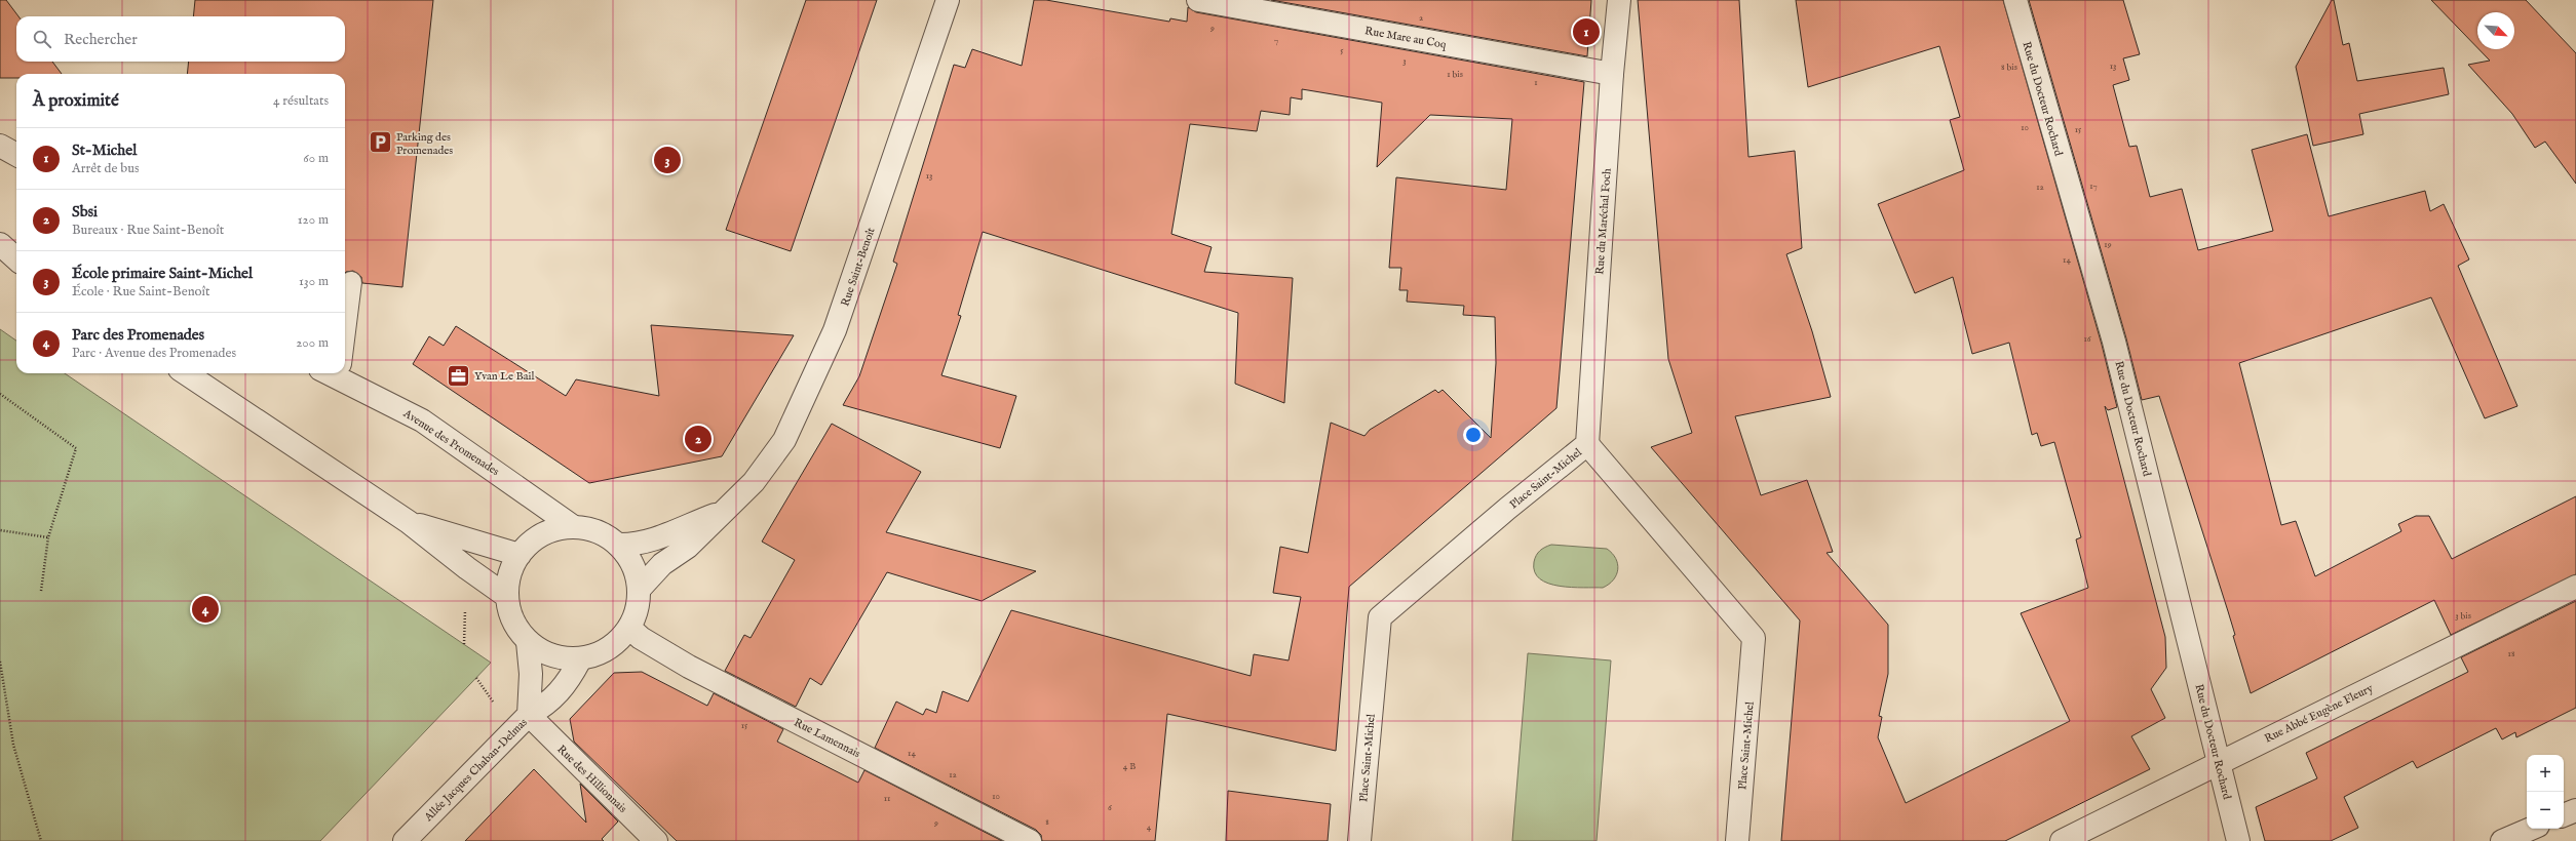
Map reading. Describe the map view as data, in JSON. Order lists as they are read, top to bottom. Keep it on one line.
{"streets":{"street":["Rue Mare au Coq","Rue du Docteur Rochard","Rue du Maréchal Foch","Rue Saint-Benoît","Avenue des Promenades","Place Saint-Michel","Rue Abbé Eugène Fleury","Rue Lamennais","Allée Jacques Chaban-Delmas","Rue des Hillionnais"]},"crossings":[["Rue Mare au Coq","Rue du Maréchal Foch"],["Rue du Docteur Rochard","Rue Abbé Eugène Fleury"],["Rue du Maréchal Foch","Place Saint-Michel"],["Rue Saint-Benoît","Avenue des Promenades"],["Rue Saint-Benoît","Rue Lamennais"],["Rue Saint-Benoît","Allée Jacques Chaban-Delmas"],["Avenue des Promenades","Rue Lamennais"],["Avenue des Promenades","Allée Jacques Chaban-Delmas"],["Rue Lamennais","Allée Jacques Chaban-Delmas"],["Allée Jacques Chaban-Delmas","Rue des Hillionnais"]],"places":{"parking":["Parking des Promenades"],"office":["Yvan Le Bail"]},"house_numbers":["2","9","7","5","3","13","8 bis","1 bis","1","10","15","13","17","12","19","14","16","3 bis","18","15","14","4 B","12","10","11","6","8","9","4"],"north":"bottom right","page":{"pins":["1","3","2","4"],"search":"Rechercher","heading":["À proximité","4 résultats"],"list":[{"mark":"1","name":"St-Michel","note":"Arrêt de bus","value":"60 m"},{"mark":"2","name":"Sbsi","note":"Bureaux · Rue Saint-Benoît","value":"120 m"},{"mark":"3","name":"École primaire Saint-Michel","note":"École · Rue Saint-Benoît","value":"130 m"},{"mark":"4","name":"Parc des Promenades","note":"Parc · Avenue des Promenades","value":"200 m"}],"map_buttons":["+","−"]}}
